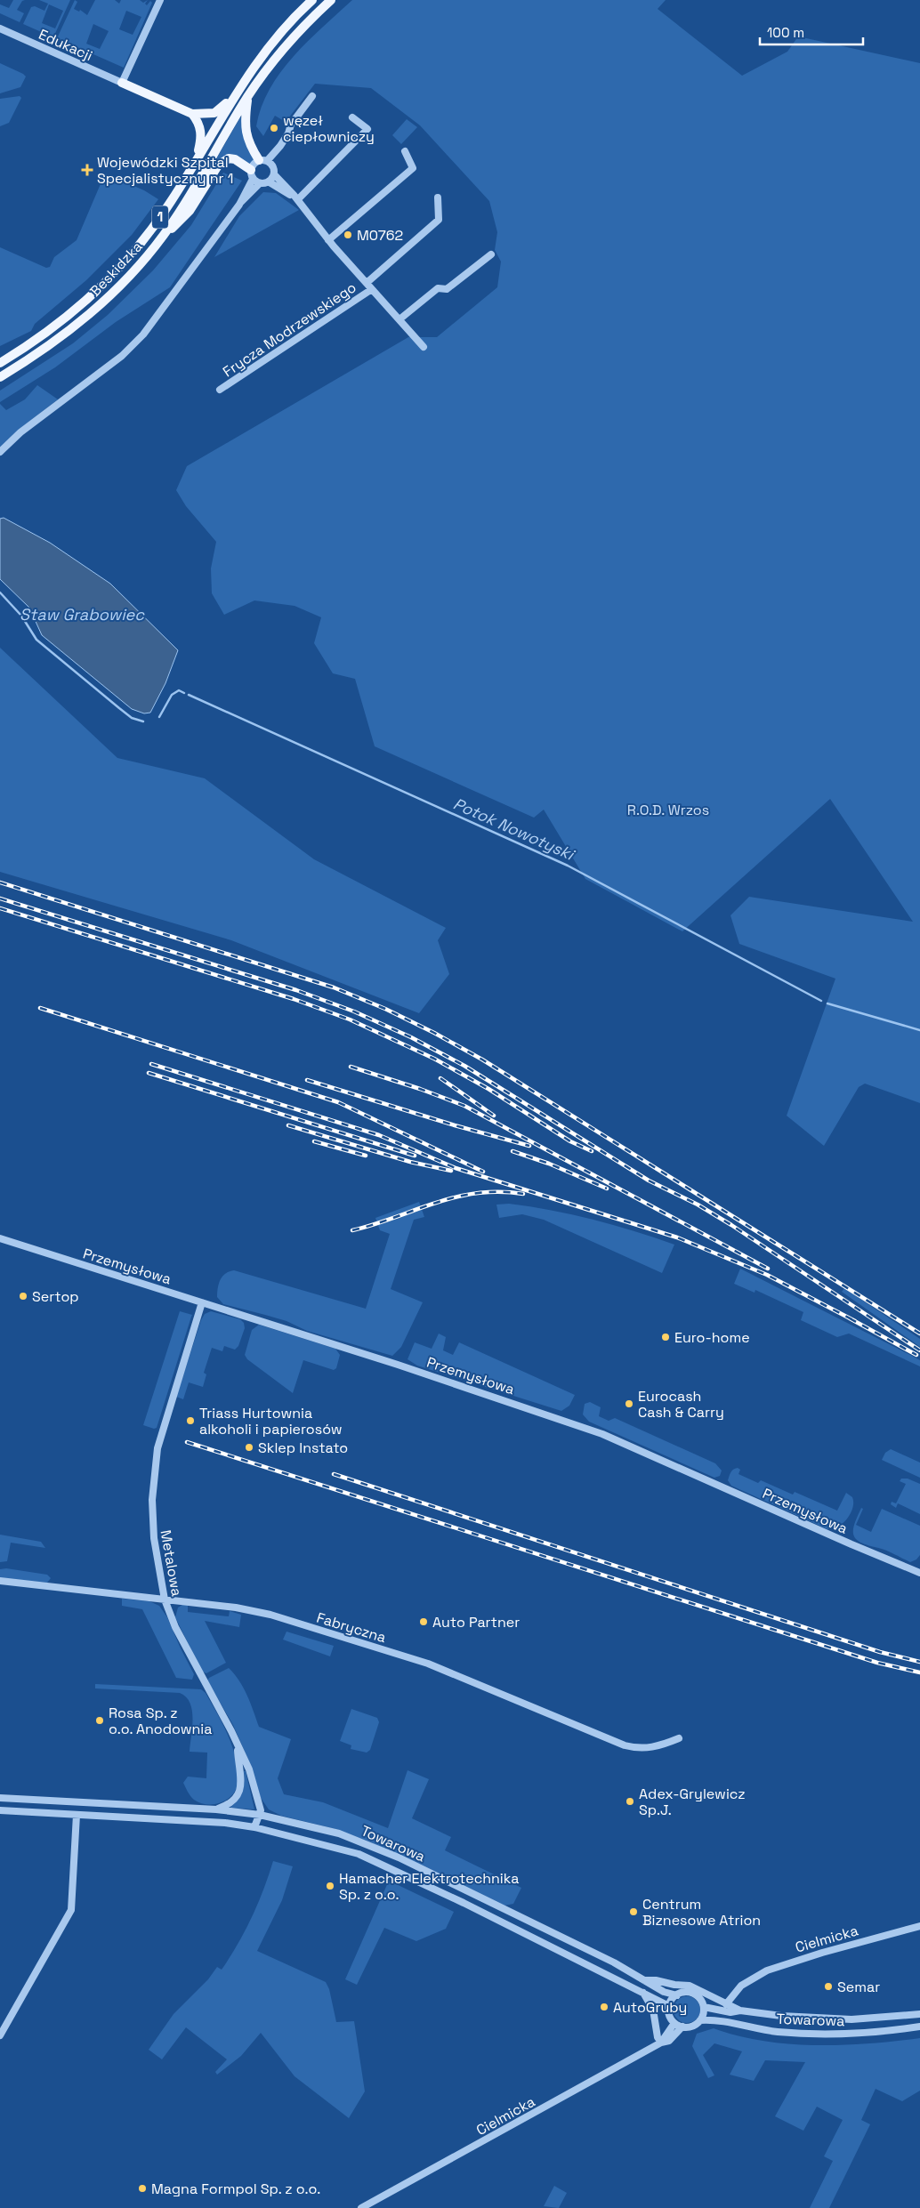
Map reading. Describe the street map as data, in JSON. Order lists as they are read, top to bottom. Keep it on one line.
{"streets":{"main road":["1","Beskidzka"],"street":["Edukacji","Frycza Modrzewskiego","Przemysłowa","Metalowa","Fabryczna","Towarowa","Cielmicka"]},"crossings":[["Przemysłowa","Metalowa"],["Metalowa","Fabryczna"],["Metalowa","Towarowa"],["Towarowa","Cielmicka"]],"water":["Staw Grabowiec","Potok Nowotyski"],"parks":["R.O.D. Wrzos"],"places":{"other":["węzeł ciepłowniczy","M0762","Sertop","Euro-home","Eurocash Cash & Carry","Triass Hurtownia alkoholi i papierosów","Sklep Instato","Auto Partner","Rosa Sp. z o.o. Anodownia","Adex-Grylewicz Sp.J.","Hamacher Elektrotechnika Sp. z o.o.","Centrum Biznesowe Atrion","Semar","AutoGruby","Magna Formpol Sp. z o.o."],"health":["Wojewódzki Szpital Specjalistyczny nr 1"]},"scale_bar":"100 m"}
